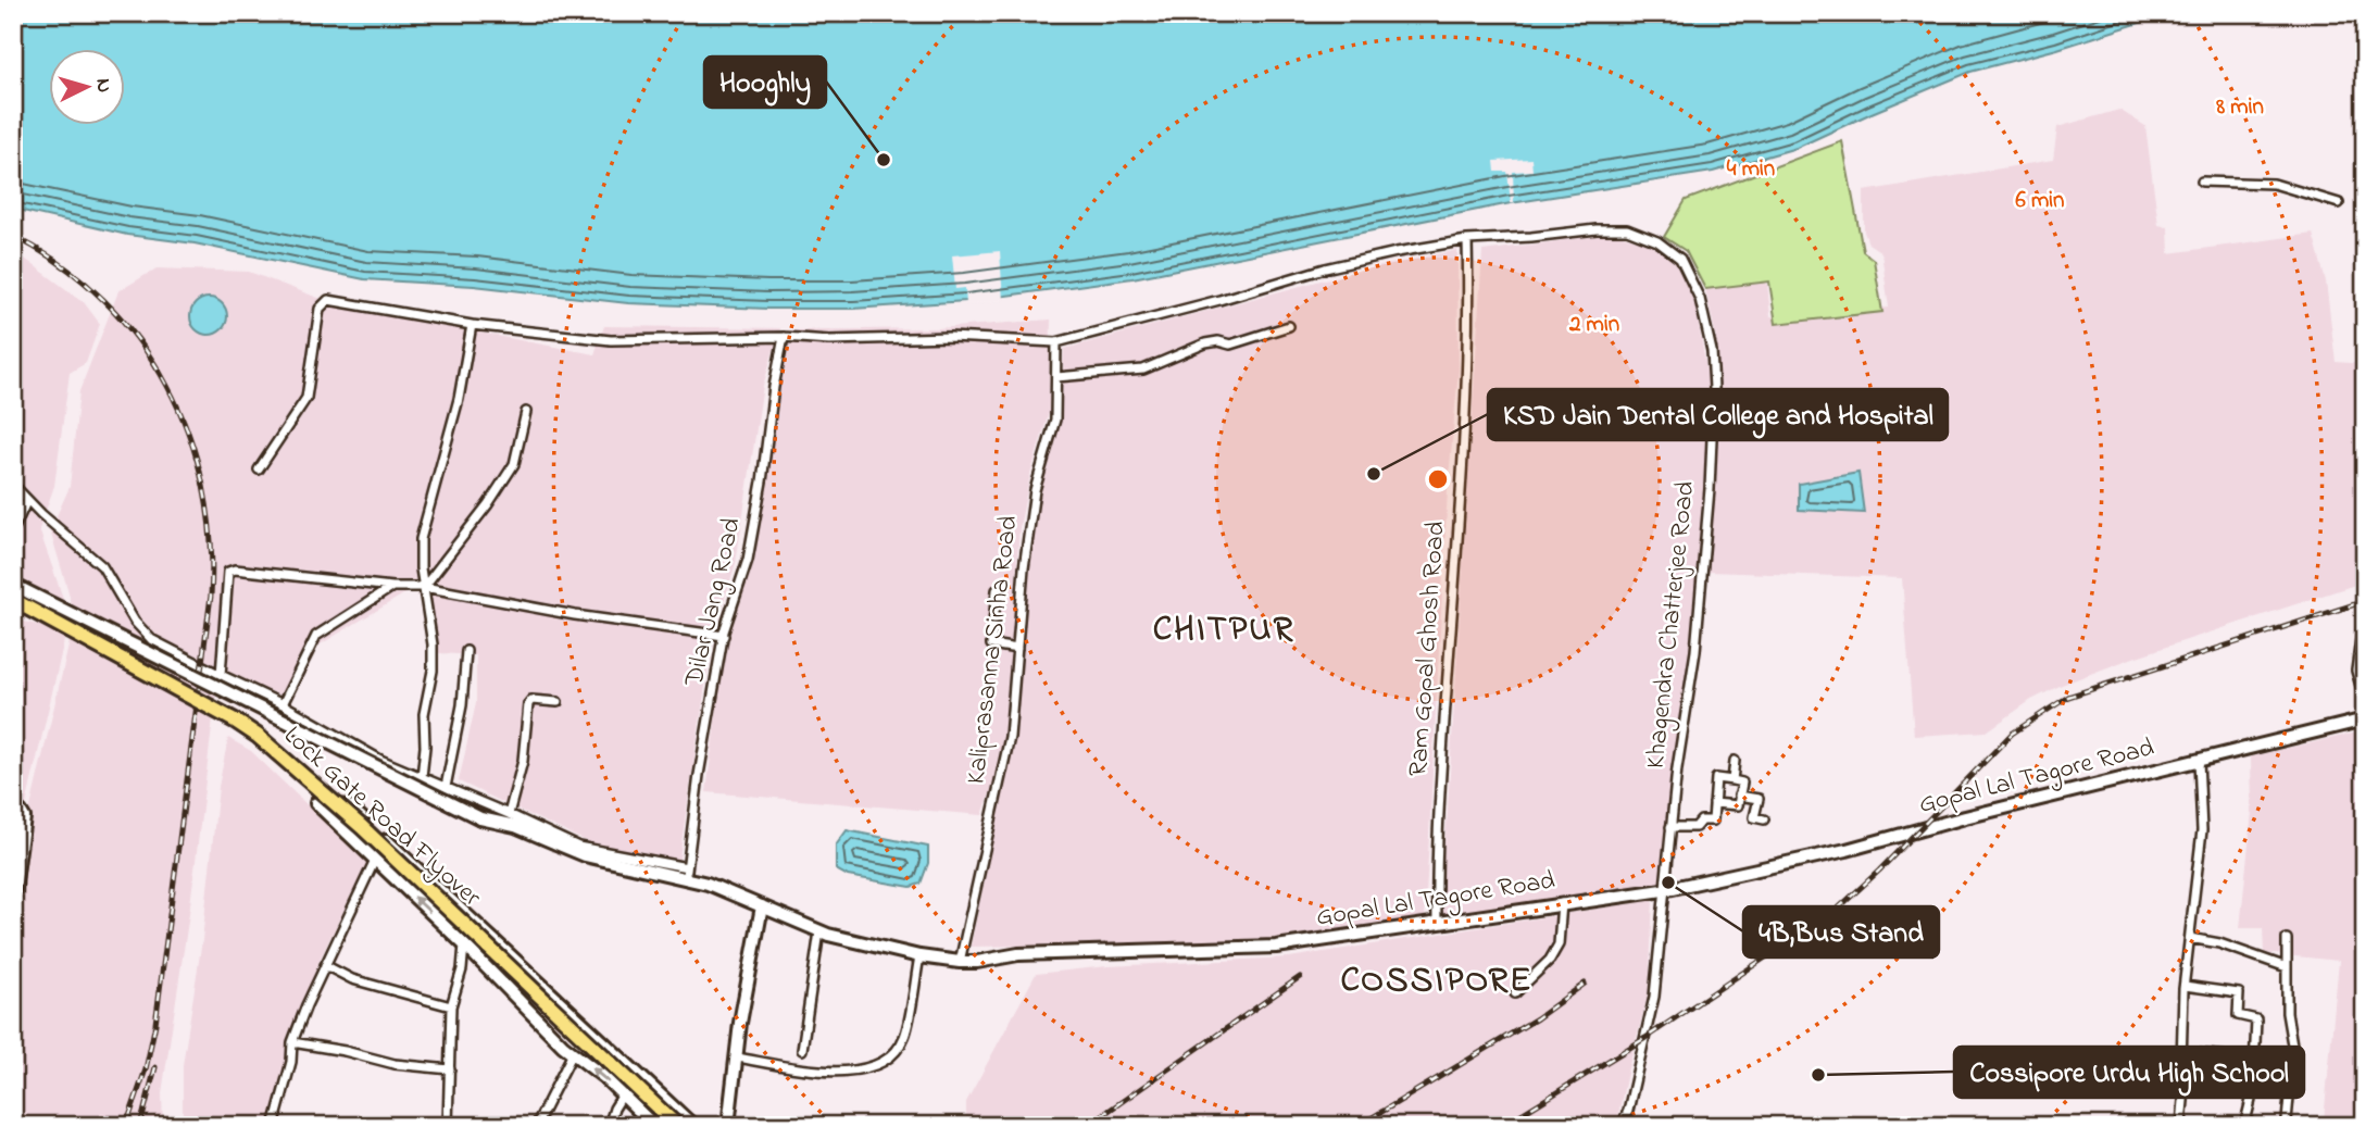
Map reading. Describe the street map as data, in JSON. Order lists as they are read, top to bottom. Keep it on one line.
{"streets":{"main road":["Lock Gate Road Flyover"],"street":["Dilar Jang Road","Khagendra Chatterjee Road","Ram Gopal Ghosh Road","Kaliprasanna Sinha Road","Gopal Lal Tagore Road"]},"crossings":[["Dilar Jang Road","Khagendra Chatterjee Road"],["Dilar Jang Road","Gopal Lal Tagore Road"],["Khagendra Chatterjee Road","Ram Gopal Ghosh Road"],["Khagendra Chatterjee Road","Kaliprasanna Sinha Road"],["Khagendra Chatterjee Road","Gopal Lal Tagore Road"],["Ram Gopal Ghosh Road","Gopal Lal Tagore Road"],["Kaliprasanna Sinha Road","Gopal Lal Tagore Road"]],"districts":["CHITPUR","COSSIPORE"],"places":["Hooghly","KSD Jain Dental College and Hospital","4B,Bus Stand","Cossipore Urdu High School"],"north":"right","rings":["8 min","4 min","6 min","2 min"]}
